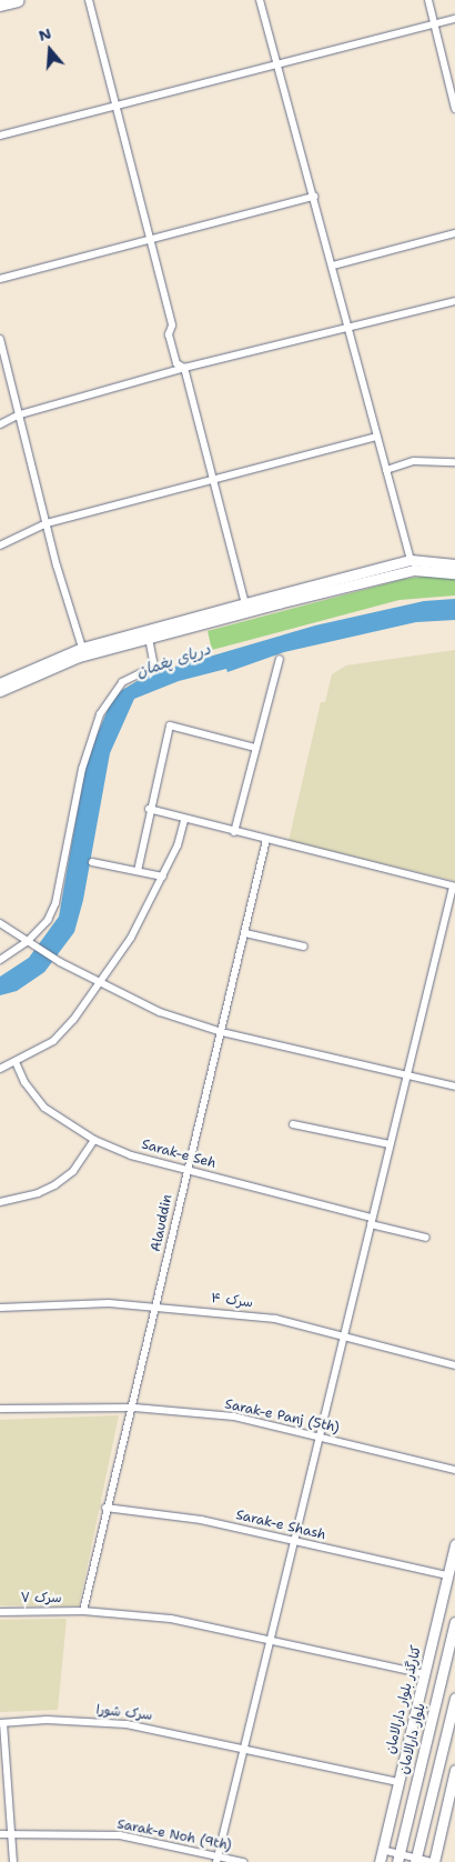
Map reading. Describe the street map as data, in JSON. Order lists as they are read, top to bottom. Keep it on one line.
{"streets":{"main road":["کنارگذر بلوار دارالامان","بلوار دارالامان"],"street":["Sarak-e Seh","Alauddin","سرک ۴","Sarak-e Panj (5th)","Sarak-e Shash","سرک ۷","سرک شورا","Sarak-e Noh (9th)"]},"crossings":[["Sarak-e Seh","Alauddin"],["Alauddin","سرک ۴"],["Alauddin","Sarak-e Panj (5th)"],["Alauddin","Sarak-e Shash"],["Alauddin","سرک ۷"],["Sarak-e Shash","کنارگذر بلوار دارالامان"],["سرک ۷","کنارگذر بلوار دارالامان"],["کنارگذر بلوار دارالامان","سرک شورا"]],"water":["دریای پغمان"],"north":"top"}
